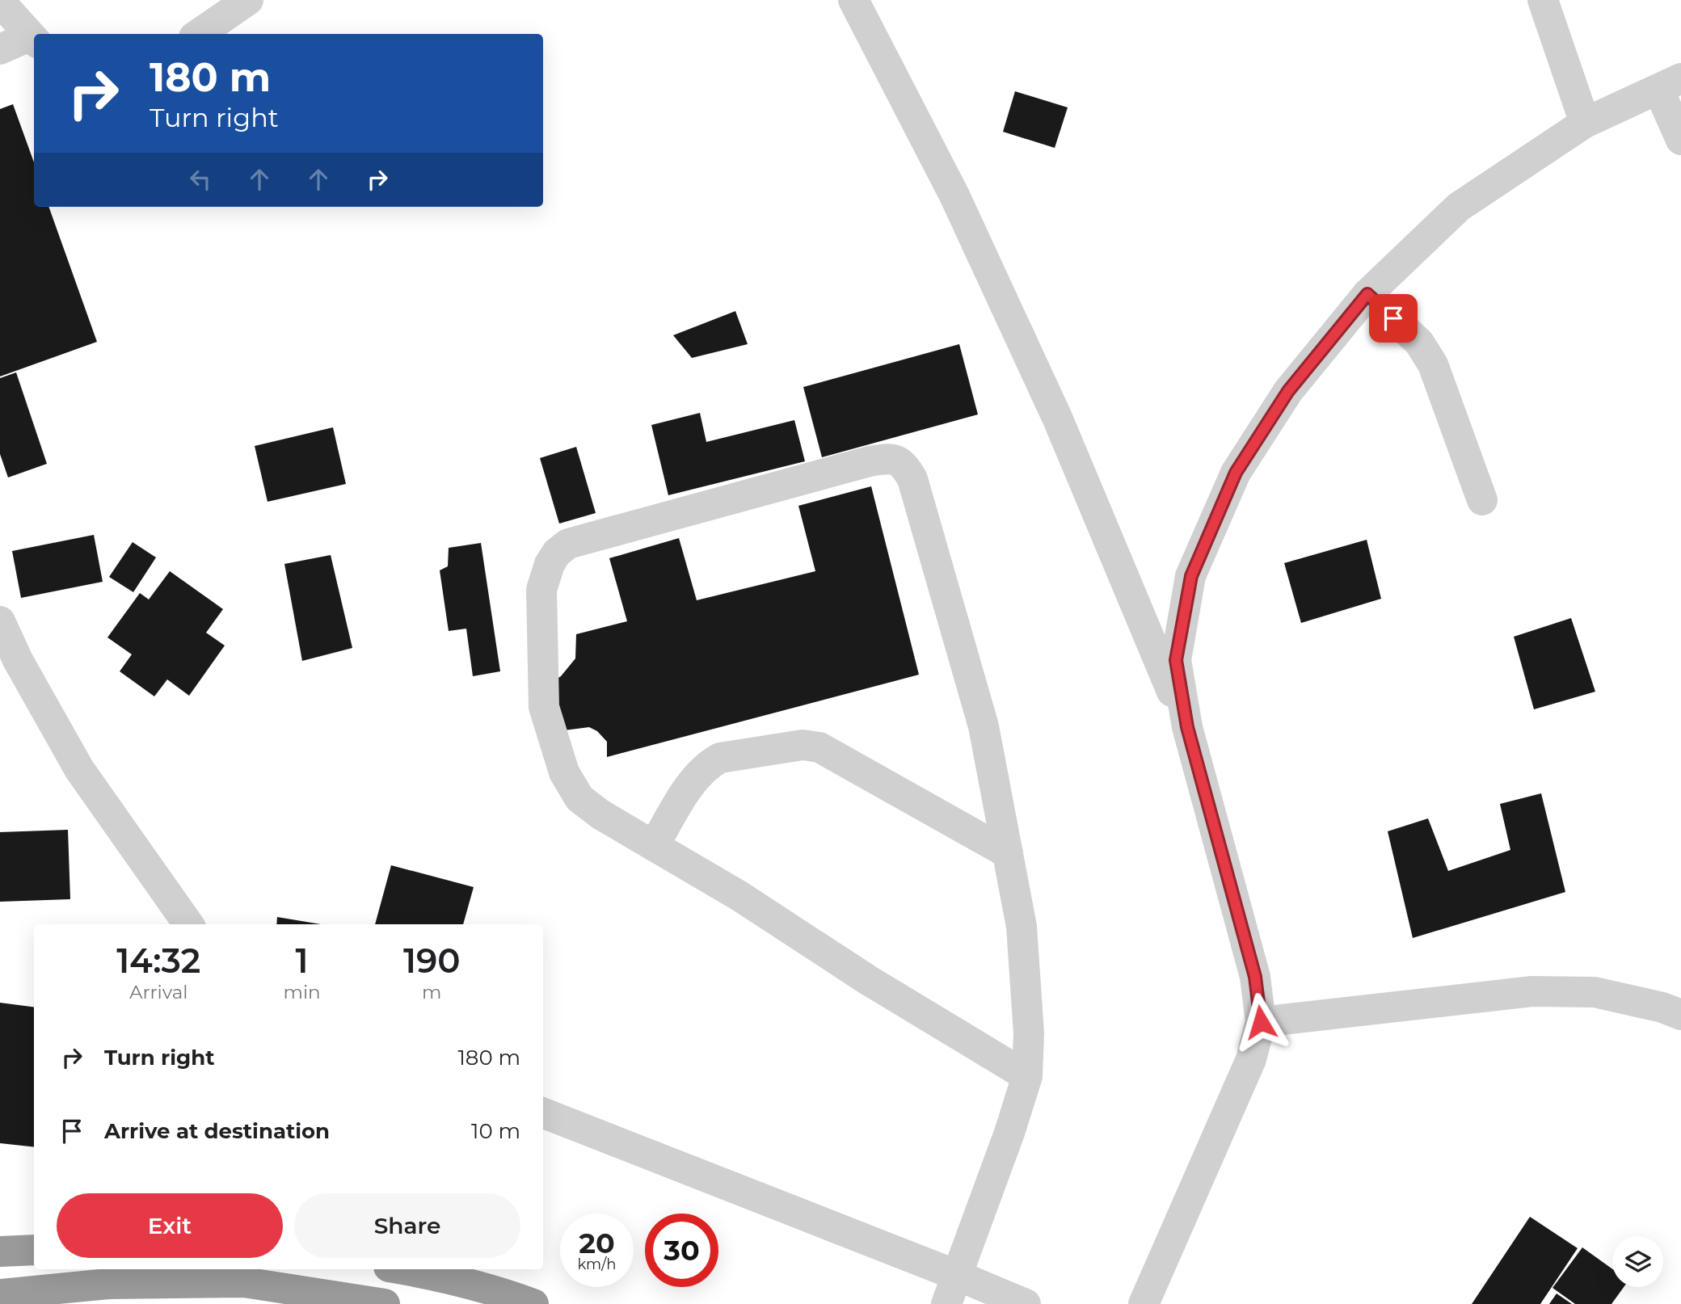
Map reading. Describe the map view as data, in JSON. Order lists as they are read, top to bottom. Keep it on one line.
{"page":{"turn":["180 m","Turn right"],"eta":["14:32","Arrival","1","min","190","m"],"list":[{"name":"Turn right","value":"180 m"},{"name":"Arrive at destination","value":"10 m"}],"buttons":["Exit","Share"],"speed":"20 km/h","limit":"30"}}
